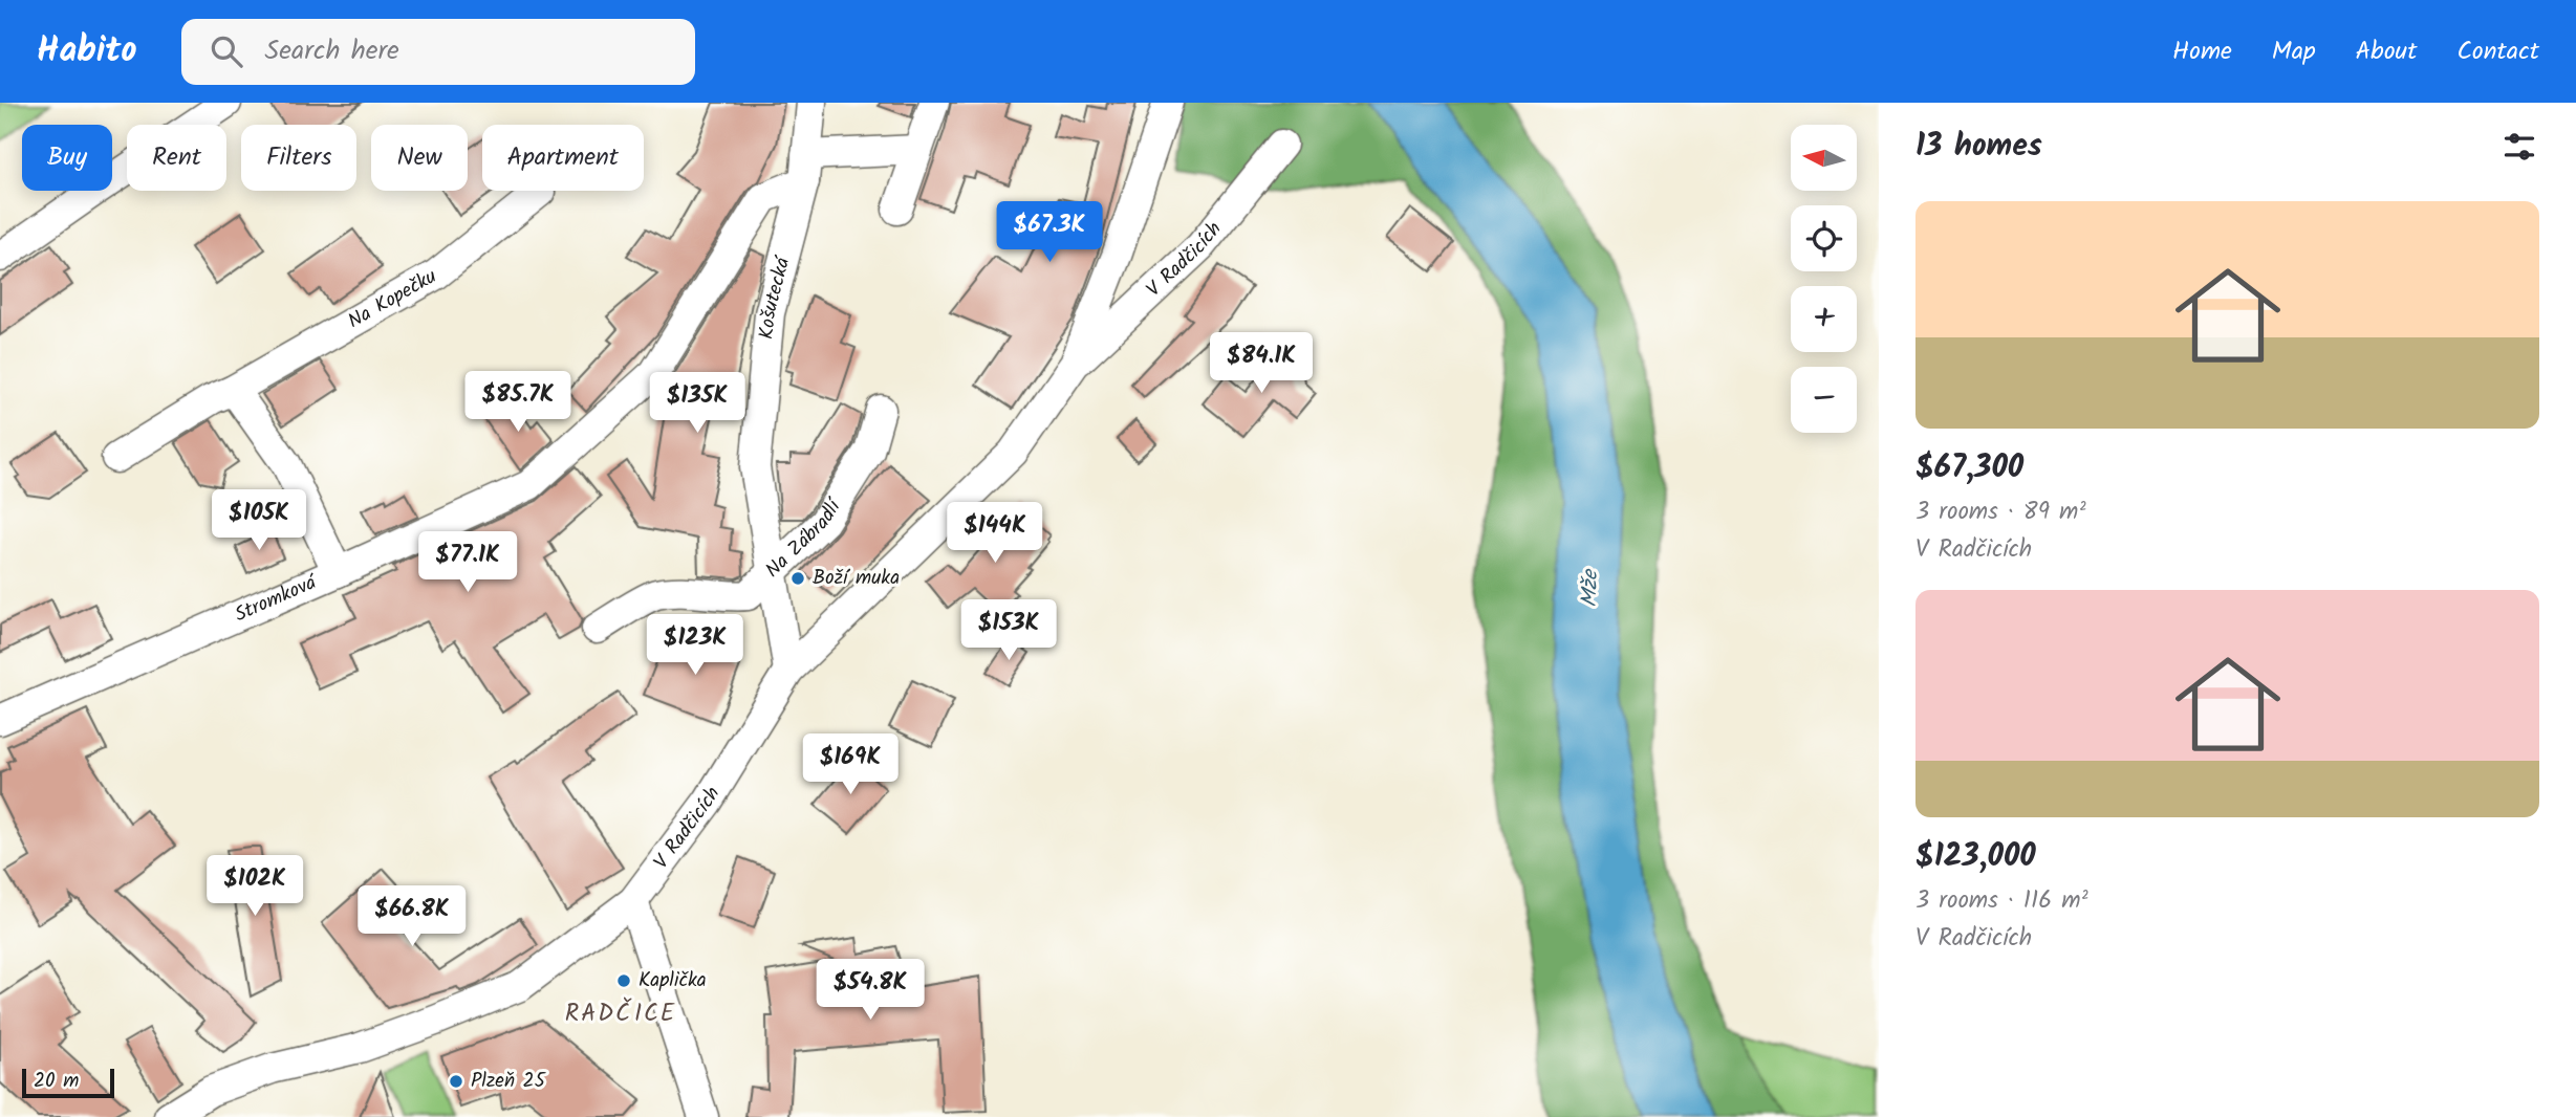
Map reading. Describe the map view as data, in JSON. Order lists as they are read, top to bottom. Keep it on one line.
{"streets":{"street":["V Radčicích","Na Kopečku","Košutecká","Na Zábradlí","Stromková"]},"crossings":[["V Radčicích","Košutecká"],["Košutecká","Na Zábradlí"],["Košutecká","Stromková"]],"districts":["RADČICE"],"water":["Mže"],"places":["Boží muka","Kaplička","Plzeň 25"],"scale_bar":"20 m","north":"left","page":{"header":"Habito","search":"Search here","nav":["Home","Map","About","Contact"],"heading":"13 homes","map_buttons":["+","−"],"chip":["Buy","Rent","Filters","New","Apartment"],"list":[{"name":"$67,300","note":"3 rooms · 89 m² · V Radčicích"},{"name":"$123,000","note":"3 rooms · 116 m² · V Radčicích"}],"price":["$67.3K","$84.1K","$85.7K","$135K","$105K","$144K","$77.1K","$153K","$123K","$169K","$102K","$66.8K","$54.8K"],"scale":"20 m"}}
